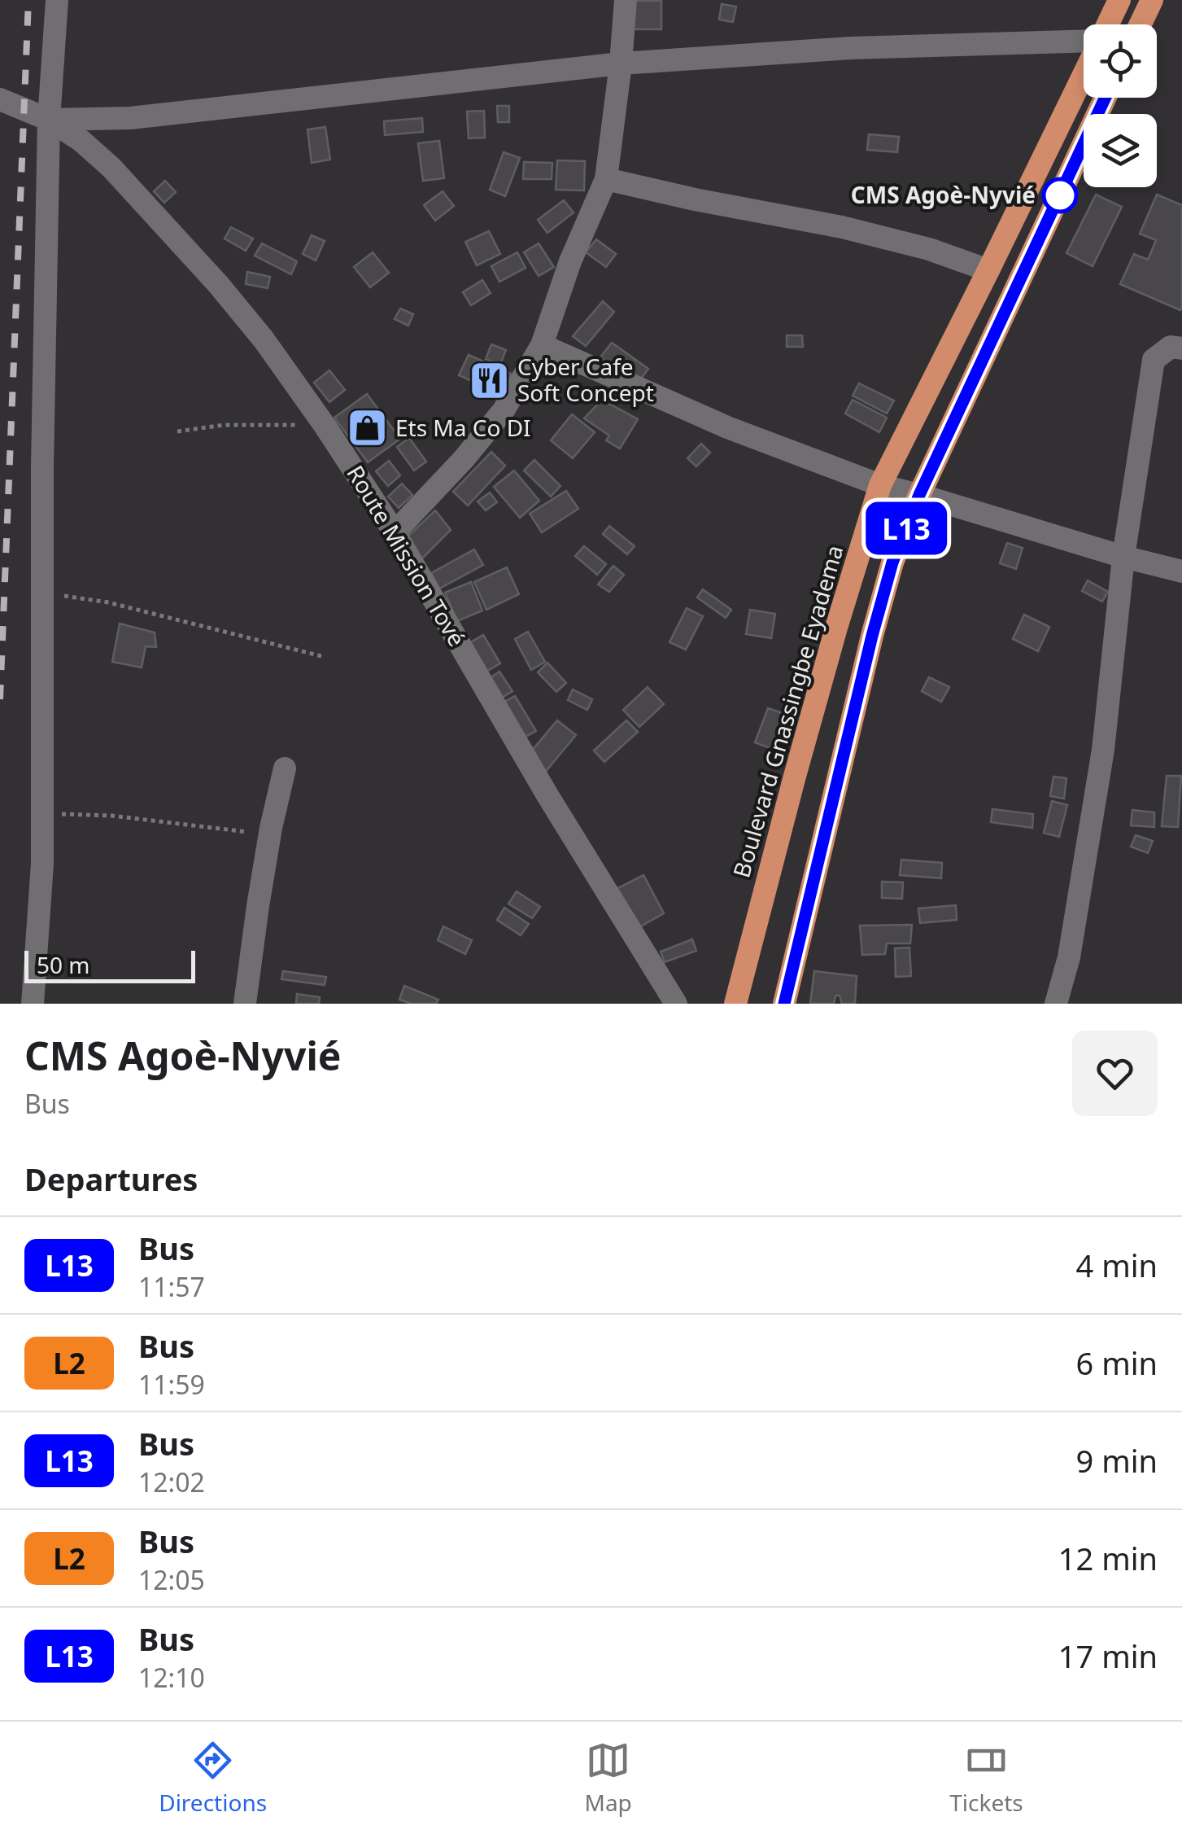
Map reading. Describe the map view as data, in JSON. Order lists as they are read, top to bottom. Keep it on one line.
{"streets":{"highway":["Boulevard Gnassingbe Eyadema"],"street":["Route Mission Tové"]},"places":{"other":["CMS Agoè-Nyvié"],"restaurant":["Cyber Cafe Soft Concept"],"shop":["Ets Ma Co DI"]},"lines":["bus line L13"],"scale_bar":"50 m","page":{"on_map":"L13","scale":"50 m","heading":[["CMS Agoè-Nyvié","Bus"],"Departures"],"list":[{"mark":"L13","name":"Bus","note":"11:57","value":"4 min"},{"mark":"L2","name":"Bus","note":"11:59","value":"6 min"},{"mark":"L13","name":"Bus","note":"12:02","value":"9 min"},{"mark":"L2","name":"Bus","note":"12:05","value":"12 min"},{"mark":"L13","name":"Bus","note":"12:10","value":"17 min"}],"tabs":["Directions","Map","Tickets"]}}
